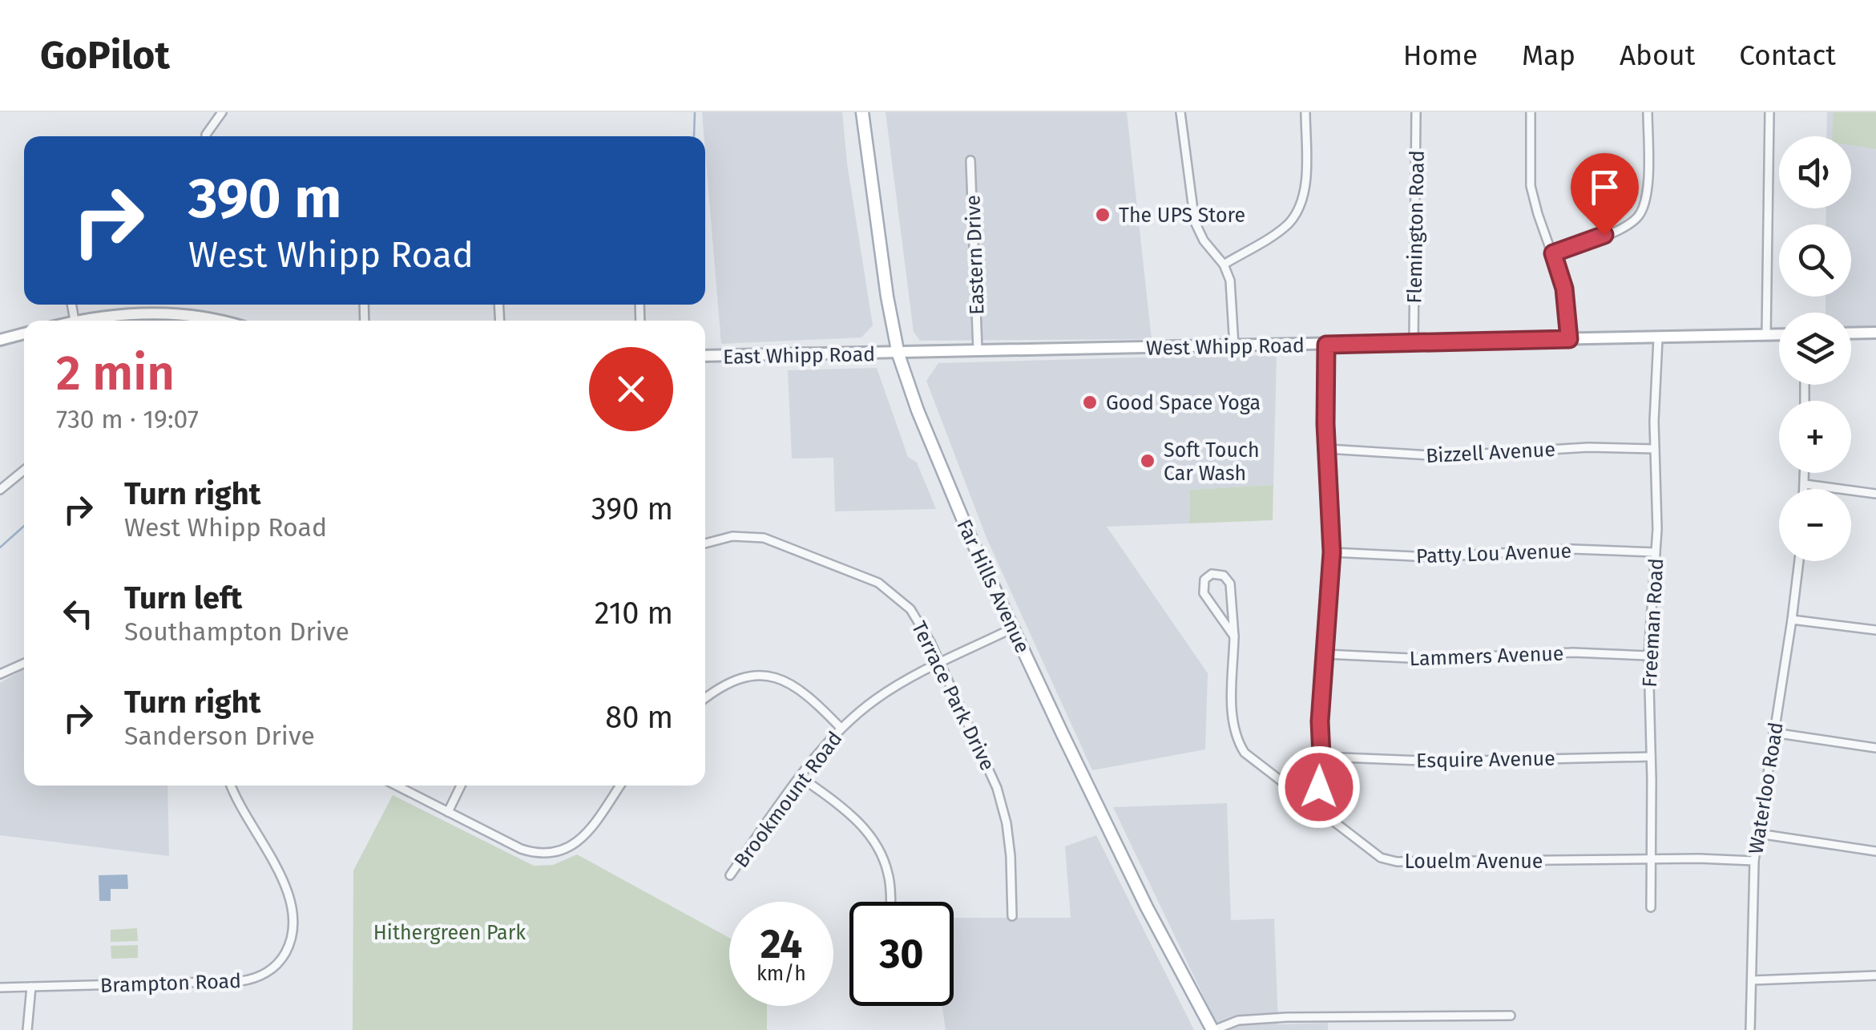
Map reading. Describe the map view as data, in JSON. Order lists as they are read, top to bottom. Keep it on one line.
{"streets":{"main road":["Far Hills Avenue"],"street":["Flemington Road","Eastern Drive","West Whipp Road","East Whipp Road","Bizzell Avenue","Patty Lou Avenue","Freeman Road","Lammers Avenue","Terrace Park Drive","Esquire Avenue","Waterloo Road","Brookmount Road","Louelm Avenue","Brampton Road"]},"crossings":[["Flemington Road","West Whipp Road"],["Eastern Drive","West Whipp Road"],["West Whipp Road","East Whipp Road"],["West Whipp Road","Far Hills Avenue"],["West Whipp Road","Freeman Road"],["East Whipp Road","Far Hills Avenue"],["Bizzell Avenue","Freeman Road"],["Patty Lou Avenue","Freeman Road"],["Far Hills Avenue","Brookmount Road"],["Freeman Road","Lammers Avenue"],["Freeman Road","Esquire Avenue"],["Freeman Road","Louelm Avenue"],["Terrace Park Drive","Brookmount Road"],["Waterloo Road","Louelm Avenue"]],"parks":["Hithergreen Park"],"places":["The UPS Store","Good Space Yoga","Soft Touch Car Wash"],"page":{"header":"GoPilot","nav":["Home","Map","About","Contact"],"map_buttons":["+","−"],"turn":["390 m","West Whipp Road"],"heading":["2 min","730 m · 19:07"],"list":[{"name":"Turn right","note":"West Whipp Road","value":"390 m"},{"name":"Turn left","note":"Southampton Drive","value":"210 m"},{"name":"Turn right","note":"Sanderson Drive","value":"80 m"}],"speed":"24 km/h","limit":"30"}}
